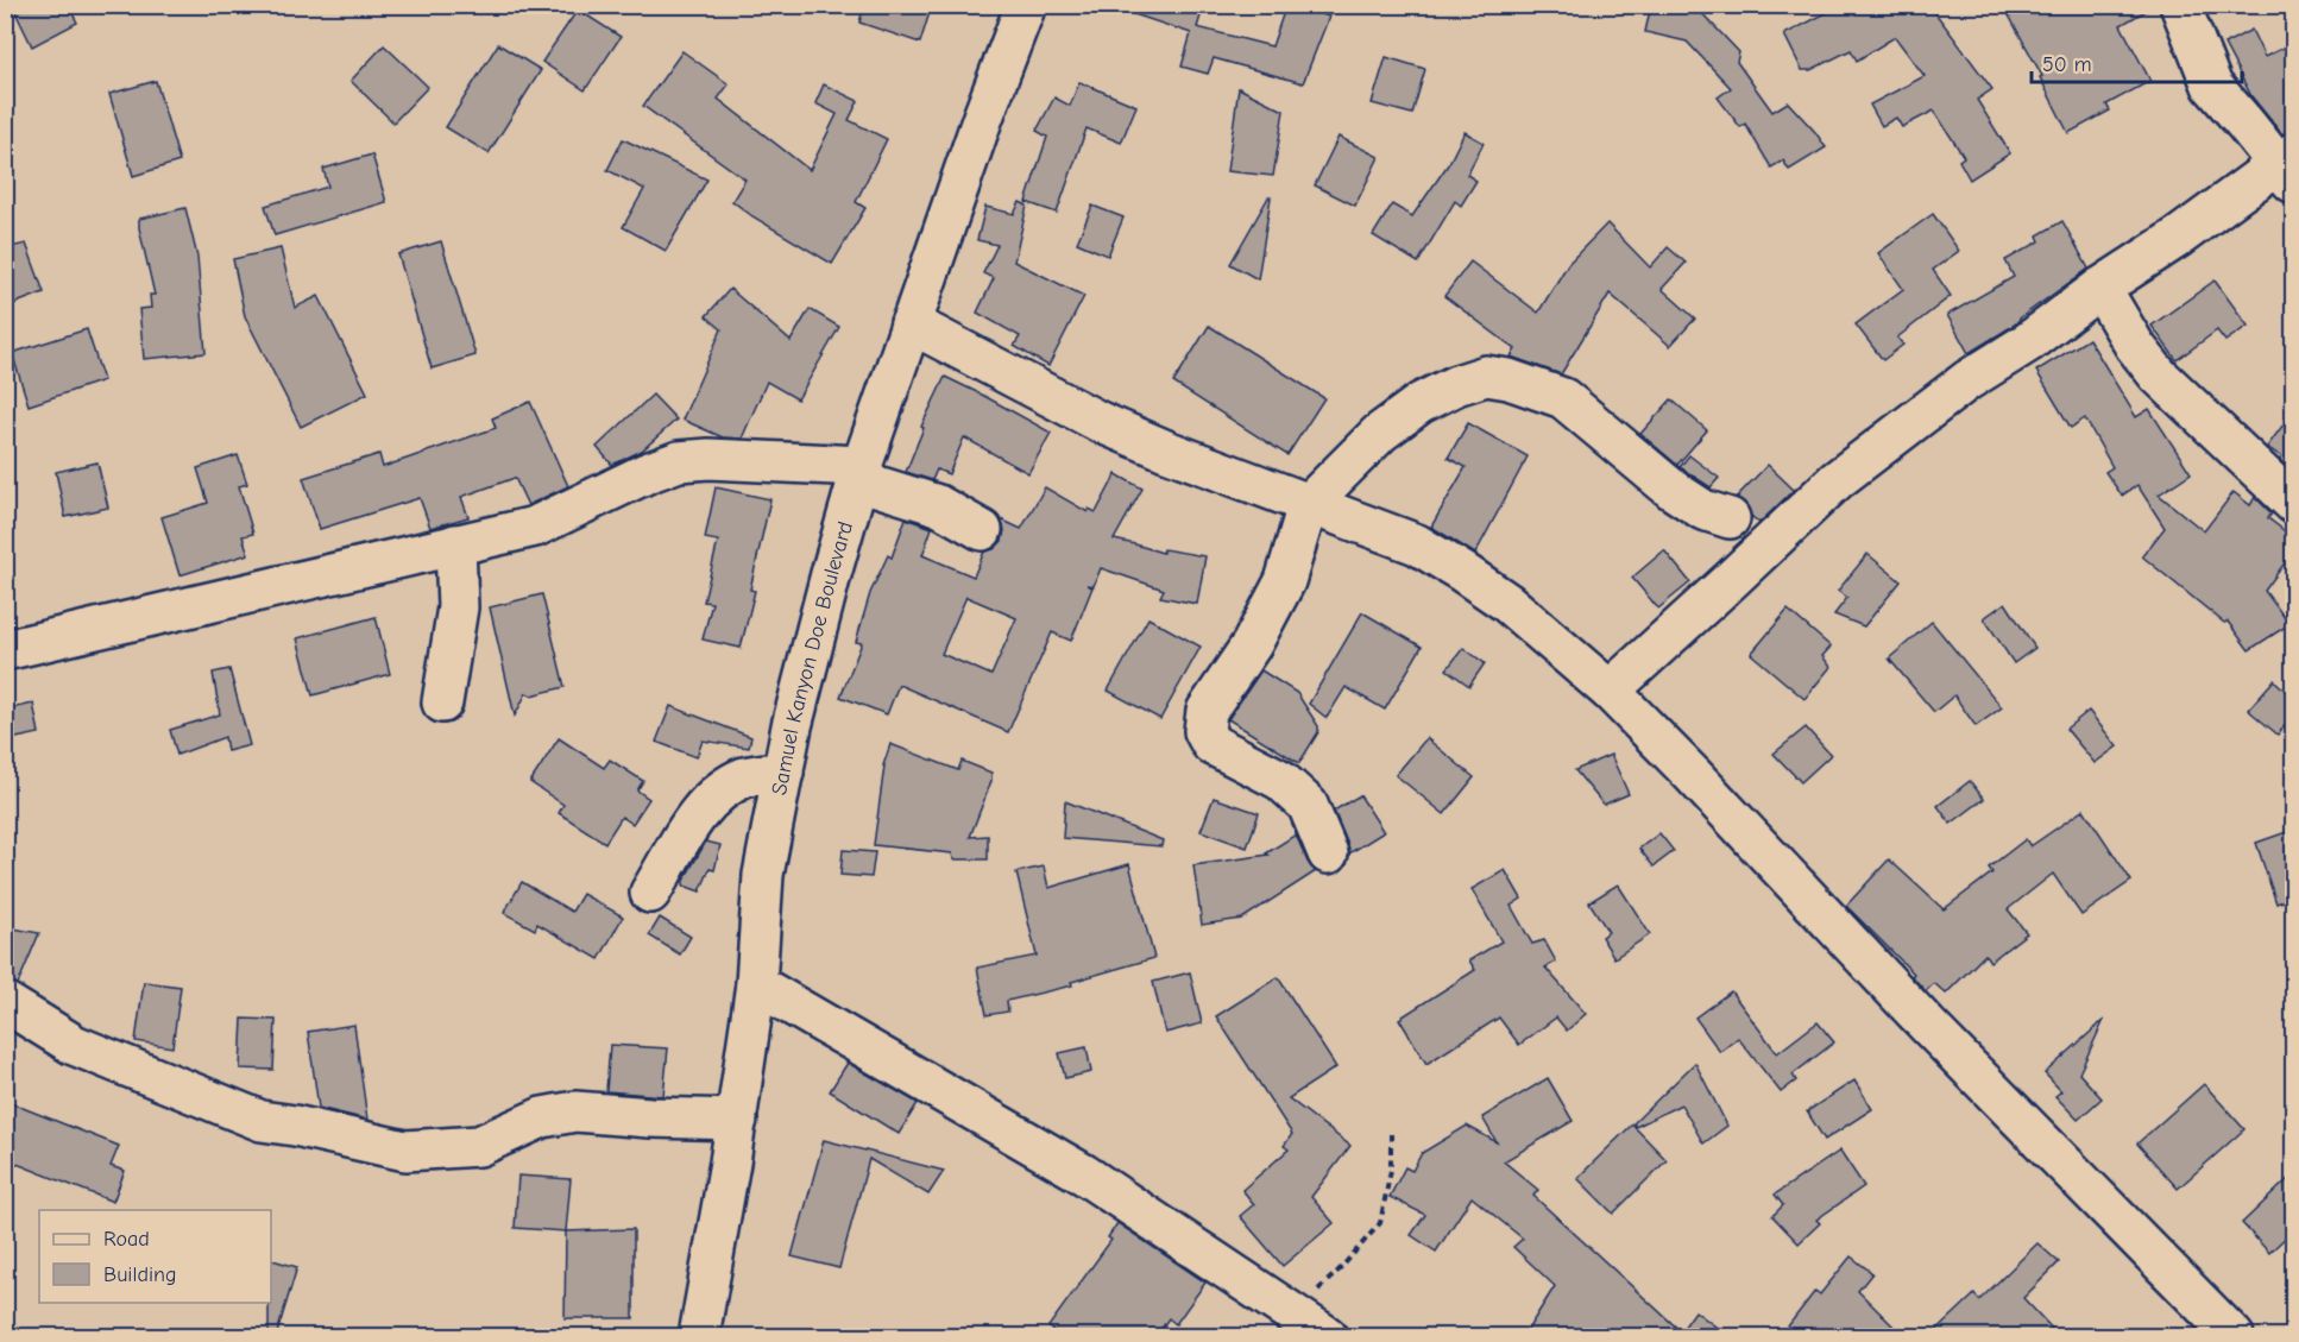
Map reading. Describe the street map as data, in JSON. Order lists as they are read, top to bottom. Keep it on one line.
{"streets":{"street":["Samuel Kanyon Doe Boulevard"]},"legend":["Road","Building"],"scale_bar":"50 m"}
